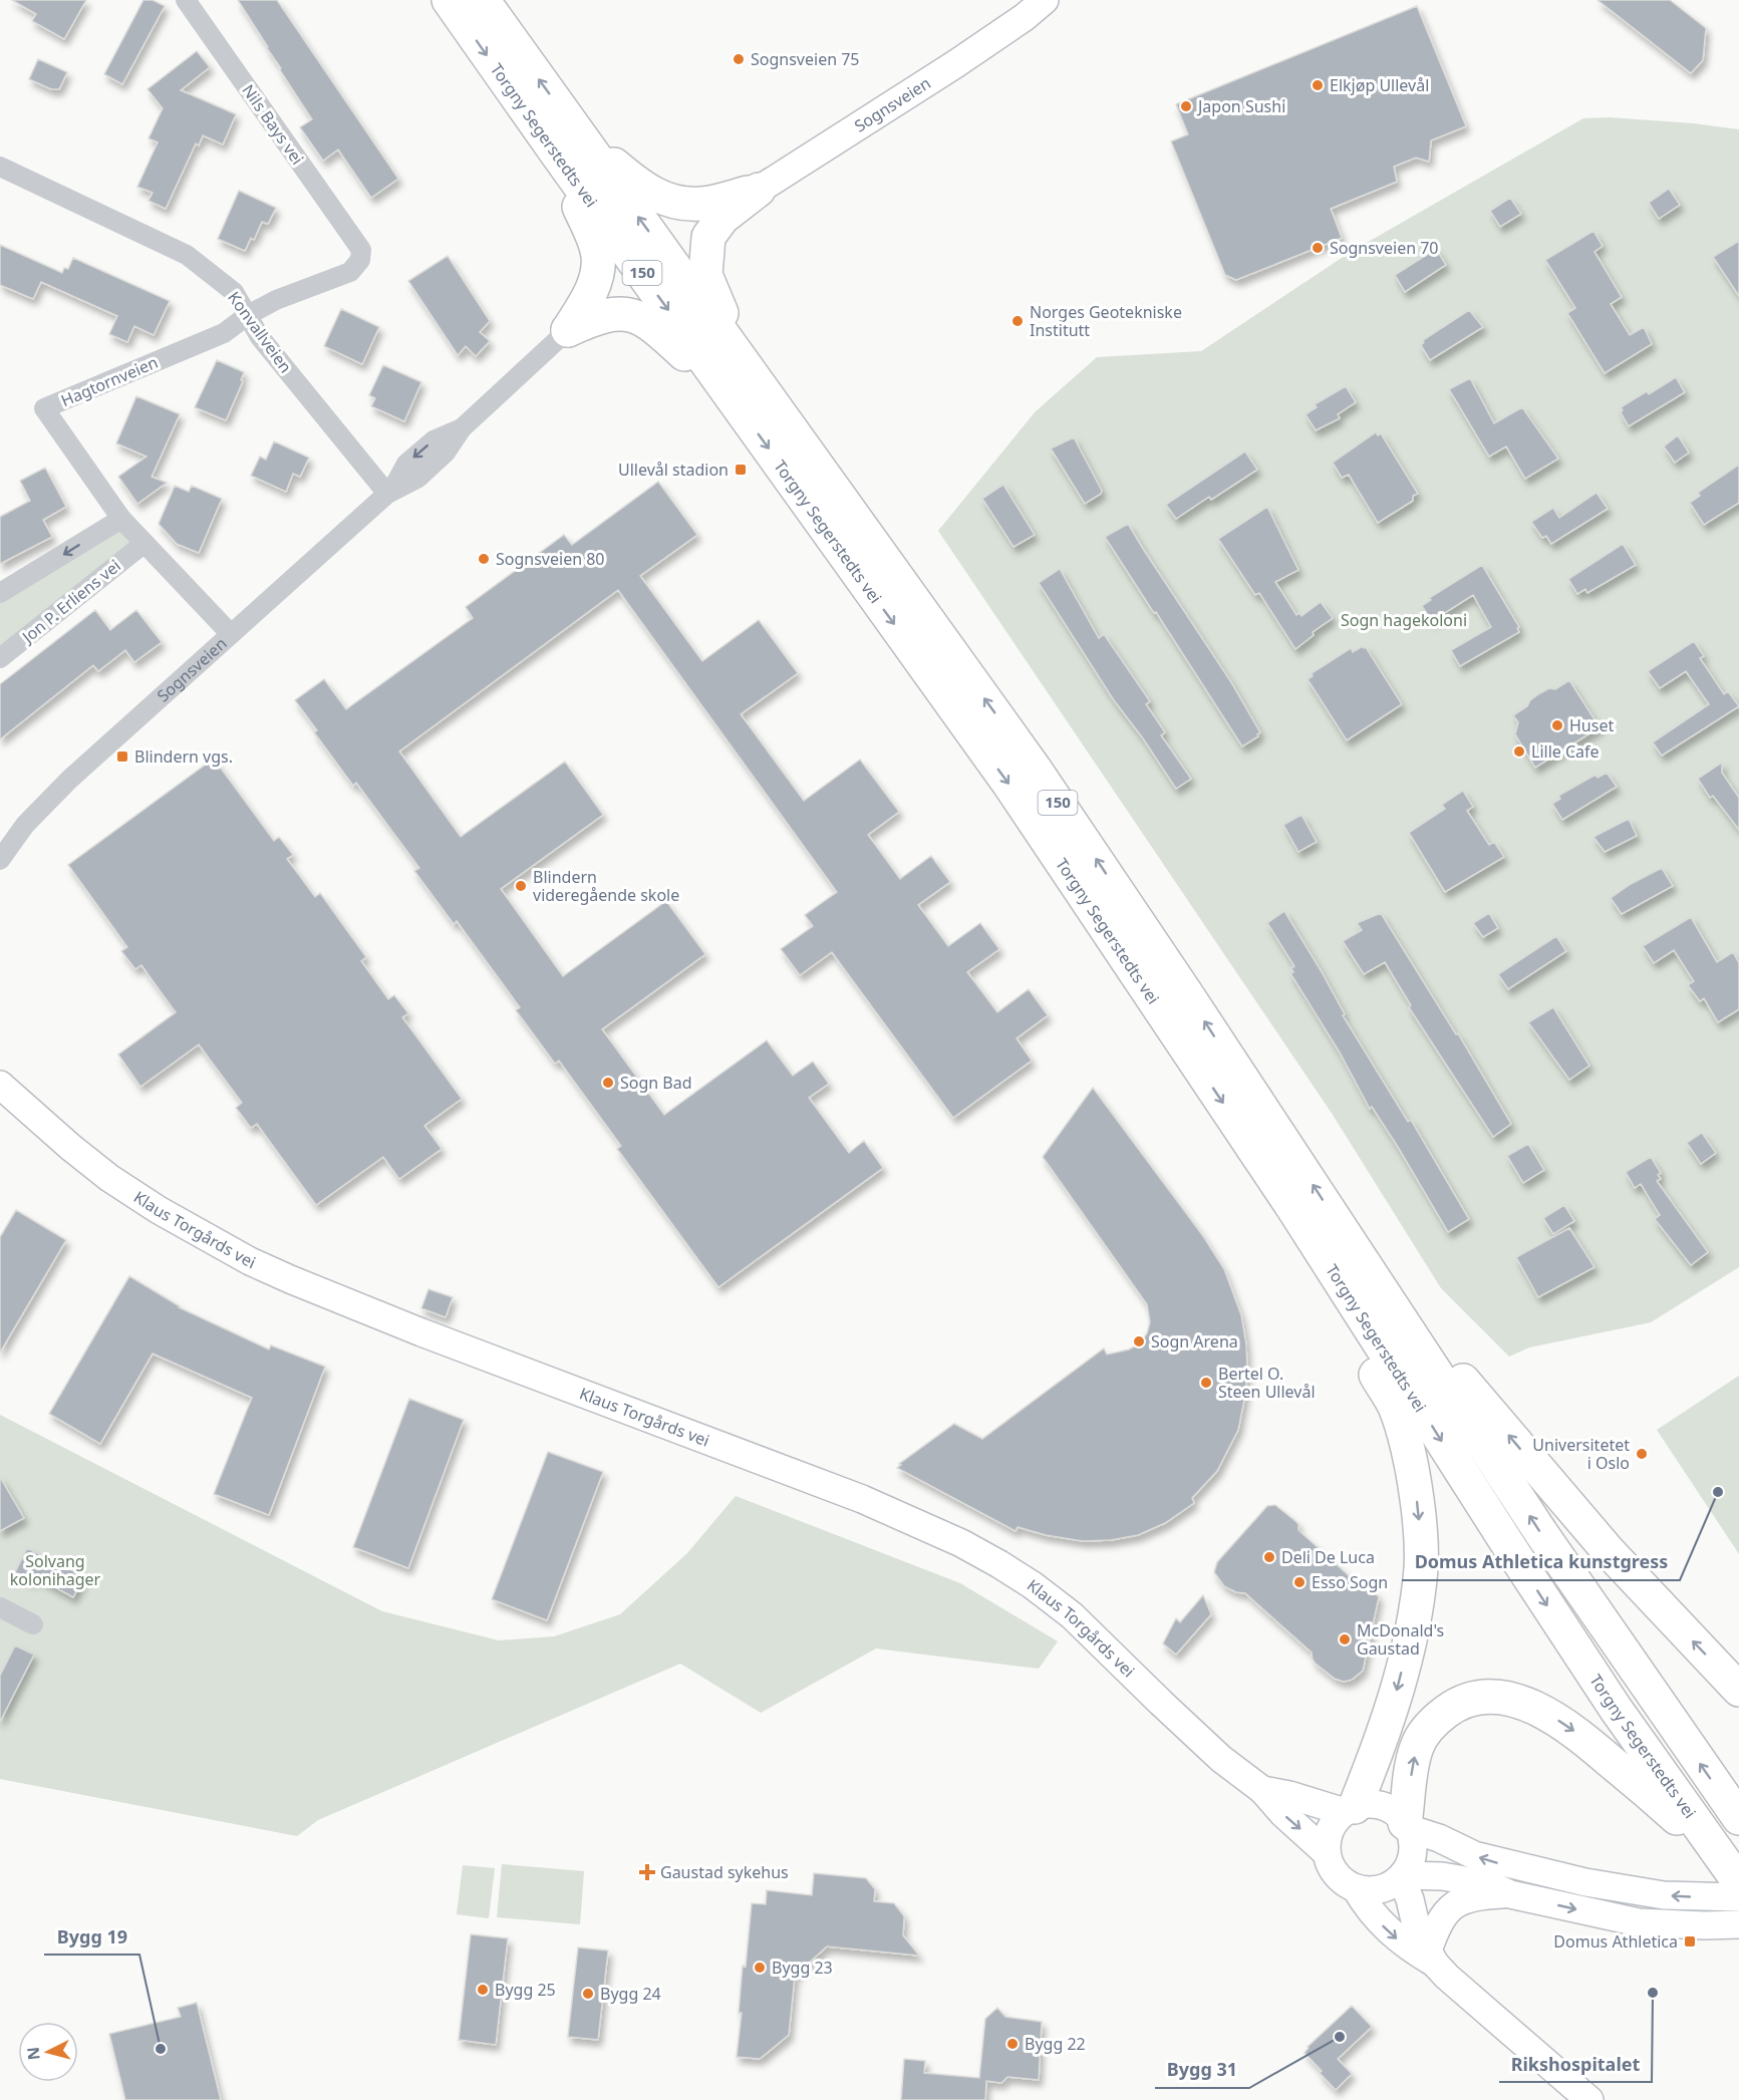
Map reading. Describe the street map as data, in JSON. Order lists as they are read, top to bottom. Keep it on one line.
{"streets":{"highway":["Torgny Segerstedts vei","150"],"main road":["Sognsveien","Klaus Torgårds vei"],"street":["Nils Bays vei","Konvallveien","Hagtornveien","Jon P. Erliens vei"]},"crossings":[["Sognsveien","Konvallveien"],["Sognsveien","Hagtornveien"],["Nils Bays vei","Hagtornveien"],["Konvallveien","Hagtornveien"],["Hagtornveien","Jon P. Erliens vei"]],"parks":["Sogn hagekoloni","Solvang kolonihager"],"places":{"other":["Sognsveien 75","Elkjøp Ullevål","Japon Sushi","Sognsveien 70","Norges Geotekniske Institutt","Sognsveien 80","Huset","Lille Cafe","Blindern videregående skole","Sogn Bad","Sogn Arena","Bertel O. Steen Ullevål","Universitetet i Oslo","Domus Athletica kunstgress","Deli De Luca","Esso Sogn","McDonald's Gaustad","Bygg 23","Bygg 25","Rikshospitalet","Bygg 24","Bygg 31","Bygg 22","Bygg 19"],"transit":["Ullevål stadion","Blindern vgs.","Domus Athletica"],"health":["Gaustad sykehus"]},"north":"left"}
